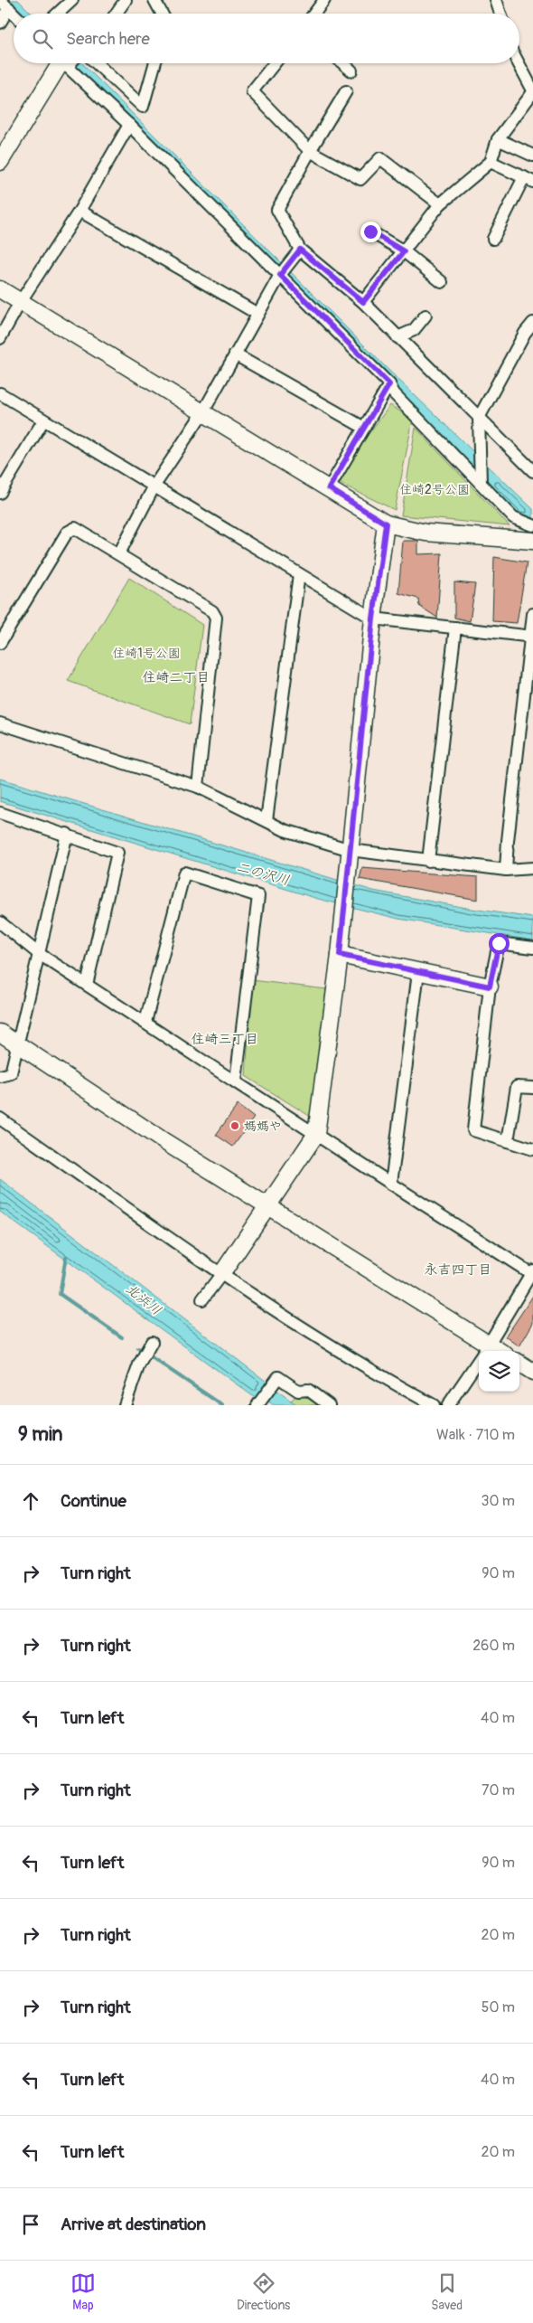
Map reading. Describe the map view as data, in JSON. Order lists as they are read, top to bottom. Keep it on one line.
{"districts":["住崎二丁目","住崎三丁目","永吉四丁目"],"water":["二の沢川","北浜川"],"parks":["住崎2号公園","住崎1号公園"],"places":["媽媽や"],"page":{"search":"Search here","heading":["9 min","Walk · 710 m"],"list":[["Continue","30 m"],["Turn right","90 m"],["Turn right","260 m"],["Turn left","40 m"],["Turn right","70 m"],["Turn left","90 m"],["Turn right","20 m"],["Turn right","50 m"],["Turn left","40 m"],["Turn left","20 m"],"Arrive at destination"],"nav":["Map","Directions","Saved"]}}
